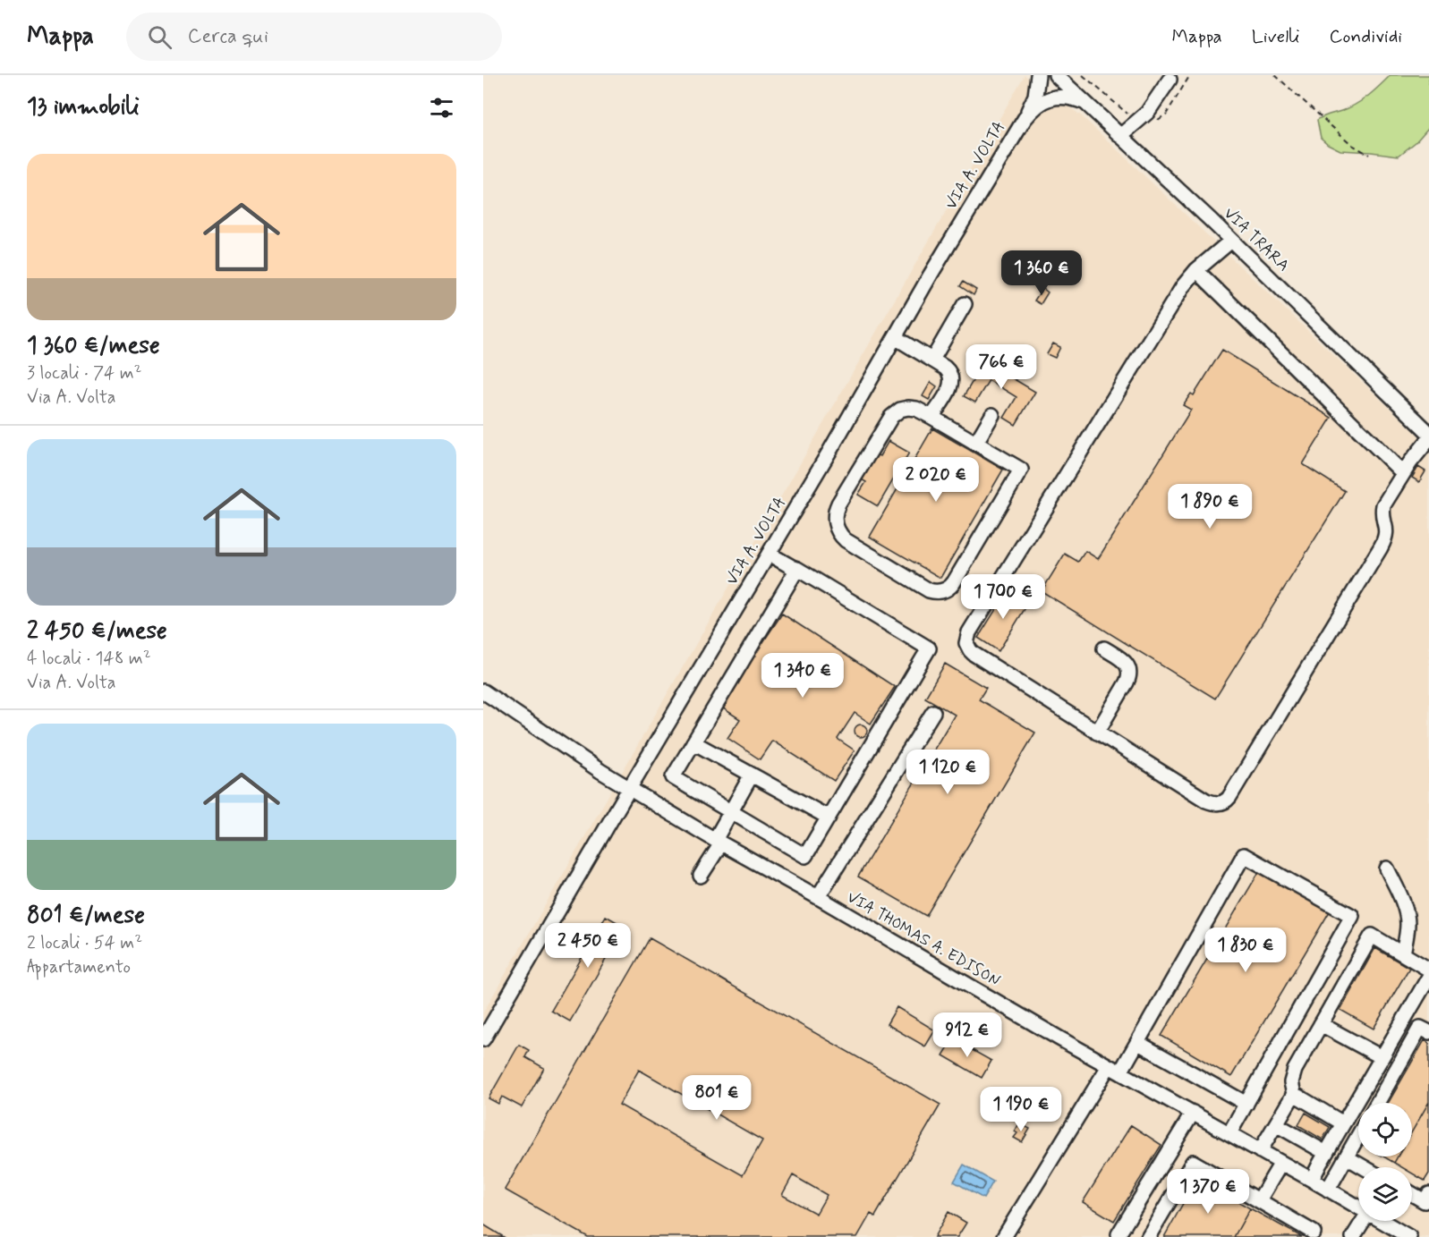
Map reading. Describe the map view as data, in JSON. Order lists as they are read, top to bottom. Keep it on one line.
{"streets":{"street":["VIA A. VOLTA","VIA TRARA","VIA THOMAS A. EDISON"]},"crossings":[["VIA A. VOLTA","VIA TRARA"],["VIA A. VOLTA","VIA THOMAS A. EDISON"]],"page":{"header":"Mappa","search":"Cerca qui","nav":["Mappa","Livelli","Condividi"],"heading":"13 immobili","list":[{"name":"1 360 €/mese","note":"3 locali · 74 m² · Via A. Volta"},{"name":"2 450 €/mese","note":"4 locali · 148 m² · Via A. Volta"},{"name":"801 €/mese","note":"2 locali · 54 m² · Appartamento"}],"price":["1 360 €","766 €","2 020 €","1 890 €","1 700 €","1 340 €","1 120 €","2 450 €","1 830 €","912 €","801 €","1 190 €","1 370 €"]}}
